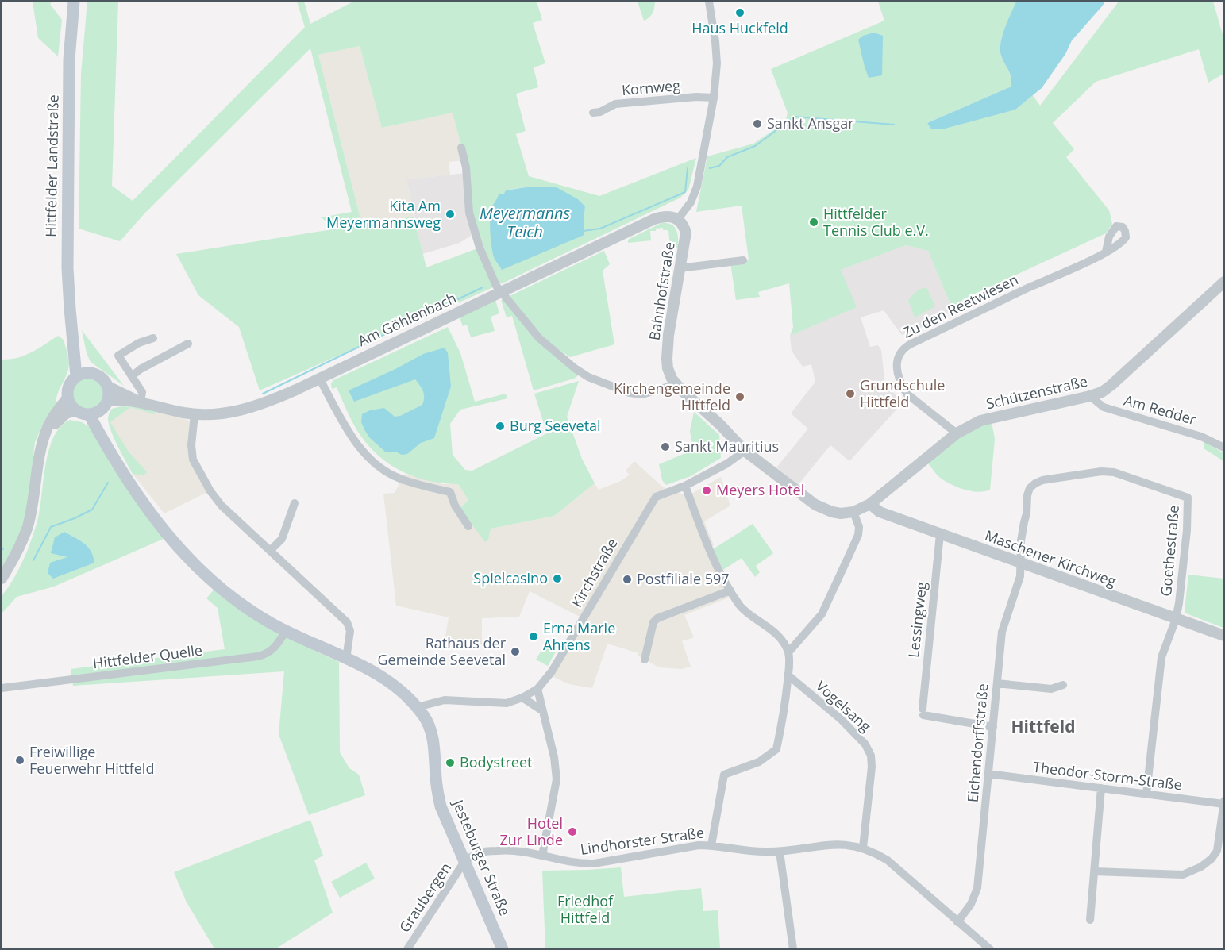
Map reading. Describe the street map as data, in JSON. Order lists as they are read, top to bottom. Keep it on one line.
{"streets":{"main road":["Hittfelder Landstraße","Jesteburger Straße"],"street":["Kornweg","Bahnhofstraße","Zu den Reetwiesen","Am Göhlenbach","Schützenstraße","Am Redder","Goethestraße","Maschener Kirchweg","Kirchstraße","Lessingweg","Hittfelder Quelle","Vogelsang","Eichendorffstraße","Theodor-Storm-Straße","Lindhorster Straße","Graubergen"]},"crossings":[["Hittfelder Landstraße","Am Göhlenbach"],["Bahnhofstraße","Am Göhlenbach"],["Bahnhofstraße","Schützenstraße"],["Bahnhofstraße","Kirchstraße"],["Zu den Reetwiesen","Schützenstraße"],["Schützenstraße","Am Redder"],["Schützenstraße","Maschener Kirchweg"],["Goethestraße","Maschener Kirchweg"],["Goethestraße","Eichendorffstraße"],["Maschener Kirchweg","Lessingweg"],["Maschener Kirchweg","Eichendorffstraße"],["Kirchstraße","Jesteburger Straße"],["Lessingweg","Eichendorffstraße"],["Hittfelder Quelle","Jesteburger Straße"],["Vogelsang","Lindhorster Straße"],["Eichendorffstraße","Theodor-Storm-Straße"],["Eichendorffstraße","Lindhorster Straße"],["Lindhorster Straße","Jesteburger Straße"],["Lindhorster Straße","Graubergen"],["Jesteburger Straße","Graubergen"]],"districts":["Hittfeld"],"water":["Meyermanns Teich"],"parks":["Friedhof Hittfeld"],"places":["Haus Huckfeld","Sankt Ansgar","Kita Am Meyermannsweg","Hittfelder Tennis Club e.V.","Grundschule Hittfeld","Kirchengemeinde Hittfeld","Burg Seevetal","Sankt Mauritius","Meyers Hotel","Spielcasino","Postfiliale 597","Erna Marie Ahrens","Rathaus der Gemeinde Seevetal","Freiwillige Feuerwehr Hittfeld","Bodystreet","Hotel Zur Linde"]}
